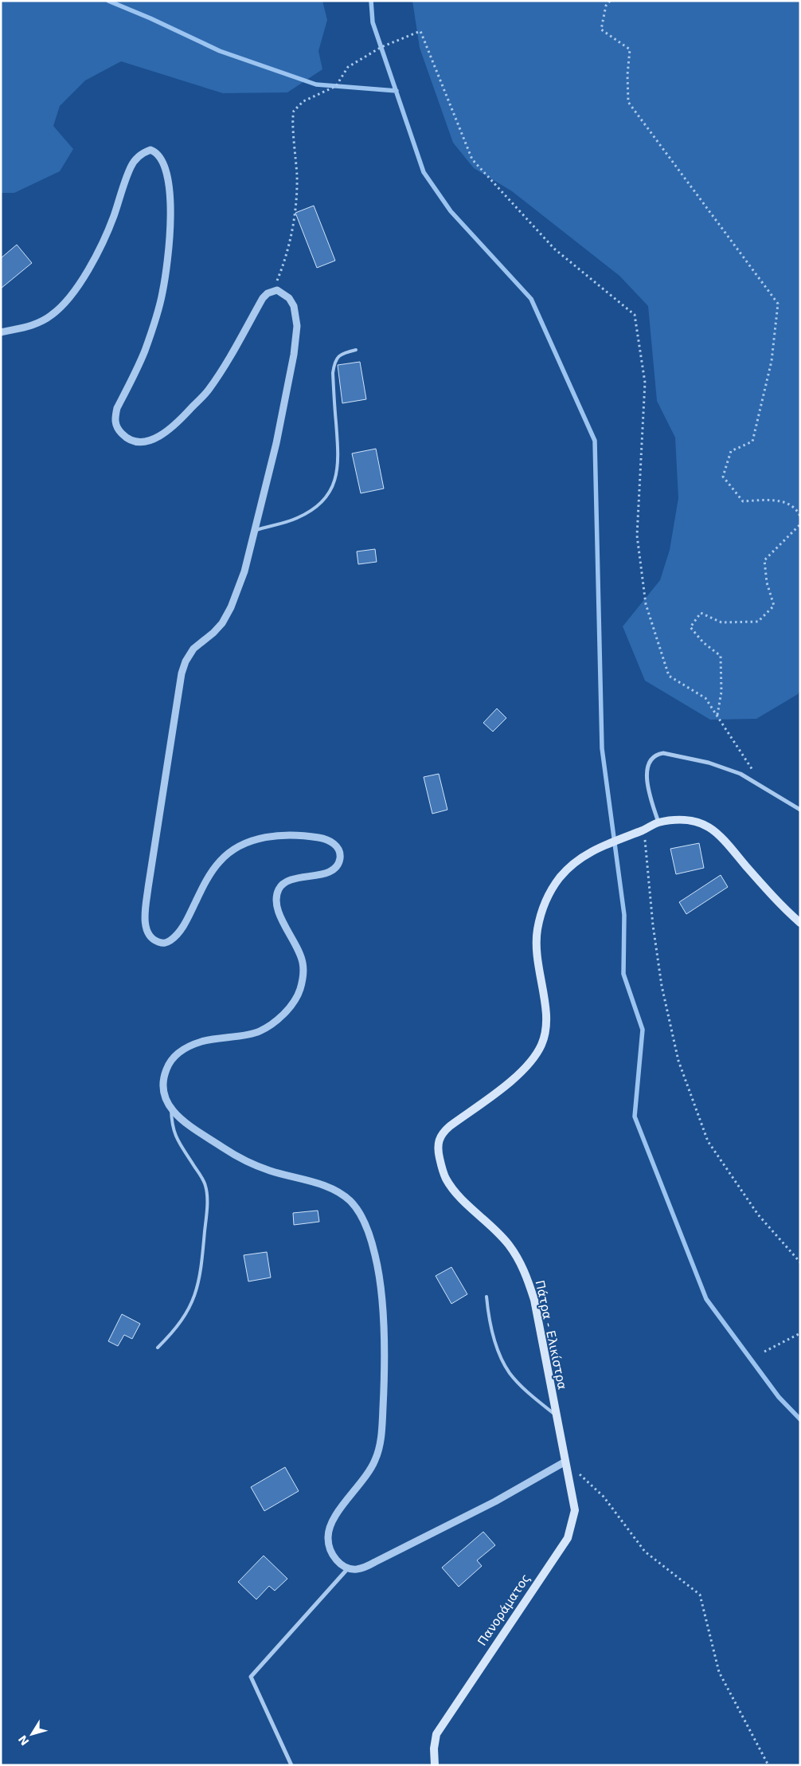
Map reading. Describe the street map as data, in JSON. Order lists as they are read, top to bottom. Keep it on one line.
{"streets":{"main road":["Πάτρα - Ελικίστρα","Πανοράματος"]},"crossings":[["Πάτρα - Ελικίστρα","Πανοράματος"]],"north":"bottom left"}
